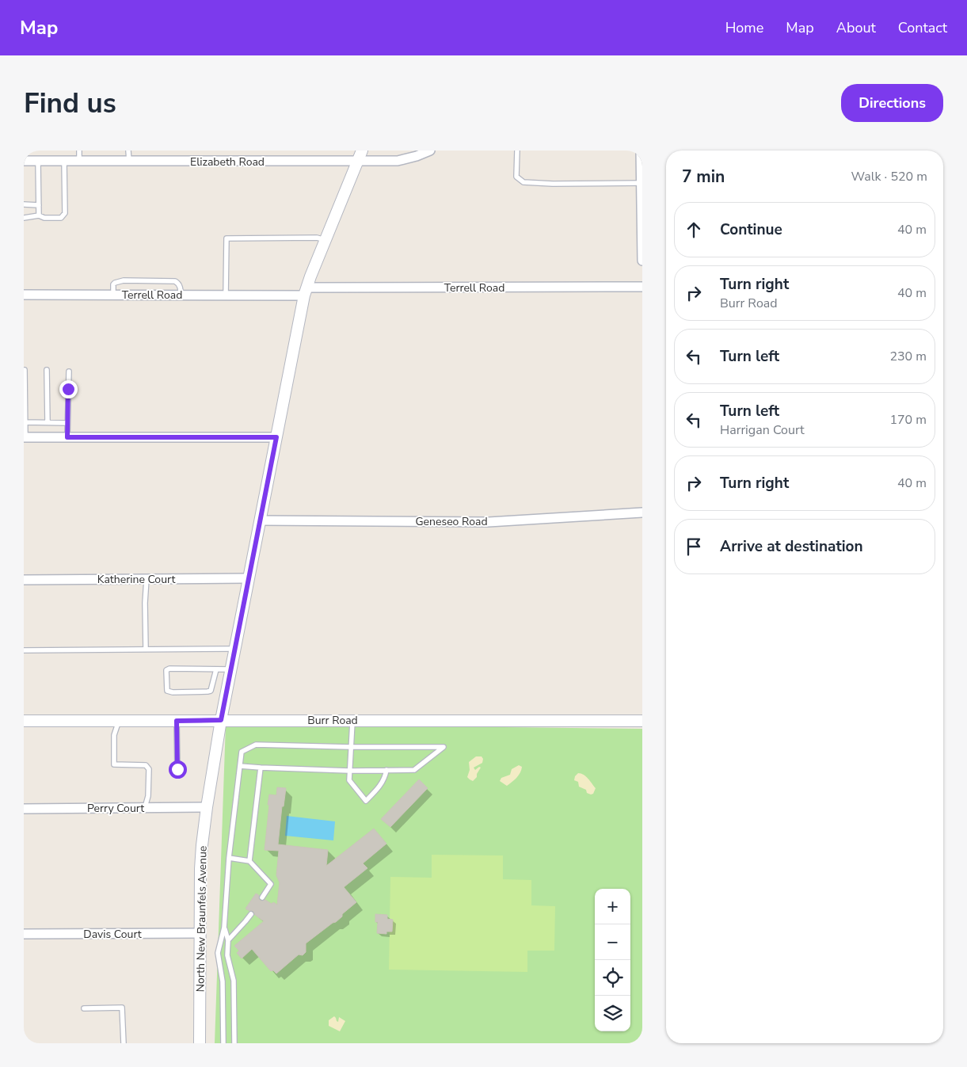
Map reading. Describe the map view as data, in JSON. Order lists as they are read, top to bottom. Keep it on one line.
{"streets":{"street":["Elizabeth Road","Terrell Road","Geneseo Road","Katherine Court","Burr Road","Perry Court","North New Braunfels Avenue","Davis Court"]},"crossings":[["Elizabeth Road","North New Braunfels Avenue"],["Terrell Road","North New Braunfels Avenue"],["Geneseo Road","North New Braunfels Avenue"],["Katherine Court","North New Braunfels Avenue"],["Burr Road","North New Braunfels Avenue"],["Perry Court","North New Braunfels Avenue"],["North New Braunfels Avenue","Davis Court"]],"page":{"header":"Map","nav":["Home","Map","About","Contact"],"buttons":"Directions","title":"Find us","heading":["7 min","Walk · 520 m"],"list":[["Continue","40 m"],["Turn right","Burr Road","40 m"],["Turn left","230 m"],["Turn left","Harrigan Court","170 m"],["Turn right","40 m"],"Arrive at destination"],"map_buttons":["+","−"]}}
